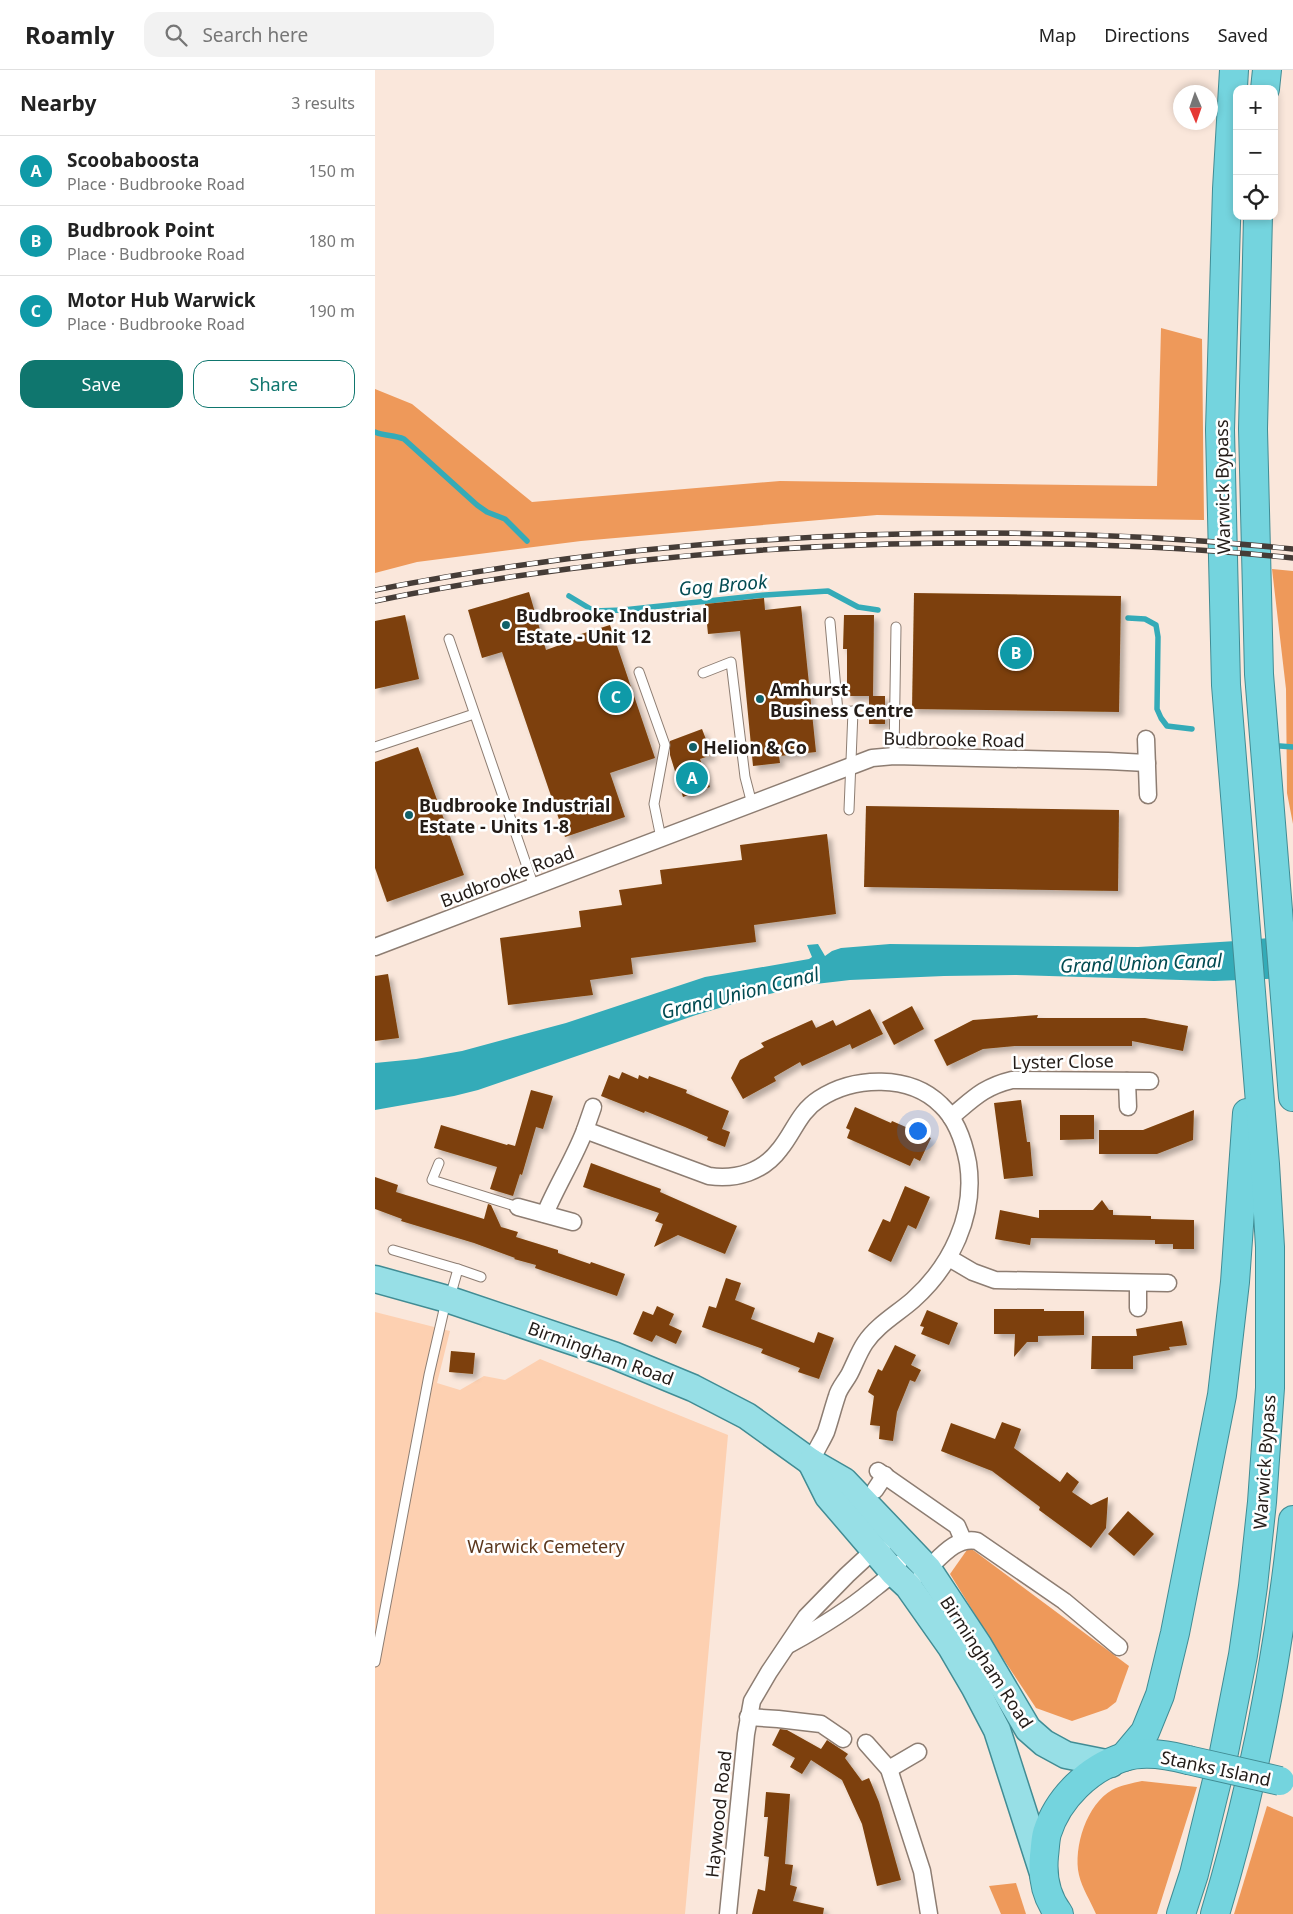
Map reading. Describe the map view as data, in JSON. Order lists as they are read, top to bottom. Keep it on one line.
{"streets":{"highway":["Warwick Bypass","Stanks Island"],"main road":["Birmingham Road"],"street":["Budbrooke Road","Lyster Close","Haywood Road"]},"crossings":[["Birmingham Road","Stanks Island"],["Birmingham Road","Haywood Road"]],"water":["Gog Brook","Grand Union Canal"],"parks":["Warwick Cemetery"],"places":["Budbrooke Industrial Estate - Unit 12","Amhurst Business Centre","Helion & Co","Budbrooke Industrial Estate - Units 1-8"],"north":"bottom","page":{"header":"Roamly","search":"Search here","nav":["Map","Directions","Saved"],"heading":["Nearby","3 results"],"map_buttons":["+","−"],"list":[{"mark":"A","name":"Scoobaboosta","note":"Place · Budbrooke Road","value":"150 m"},{"mark":"B","name":"Budbrook Point","note":"Place · Budbrooke Road","value":"180 m"},{"mark":"C","name":"Motor Hub Warwick","note":"Place · Budbrooke Road","value":"190 m"}],"buttons":["Save","Share"],"pins":["B","C","A"]}}
